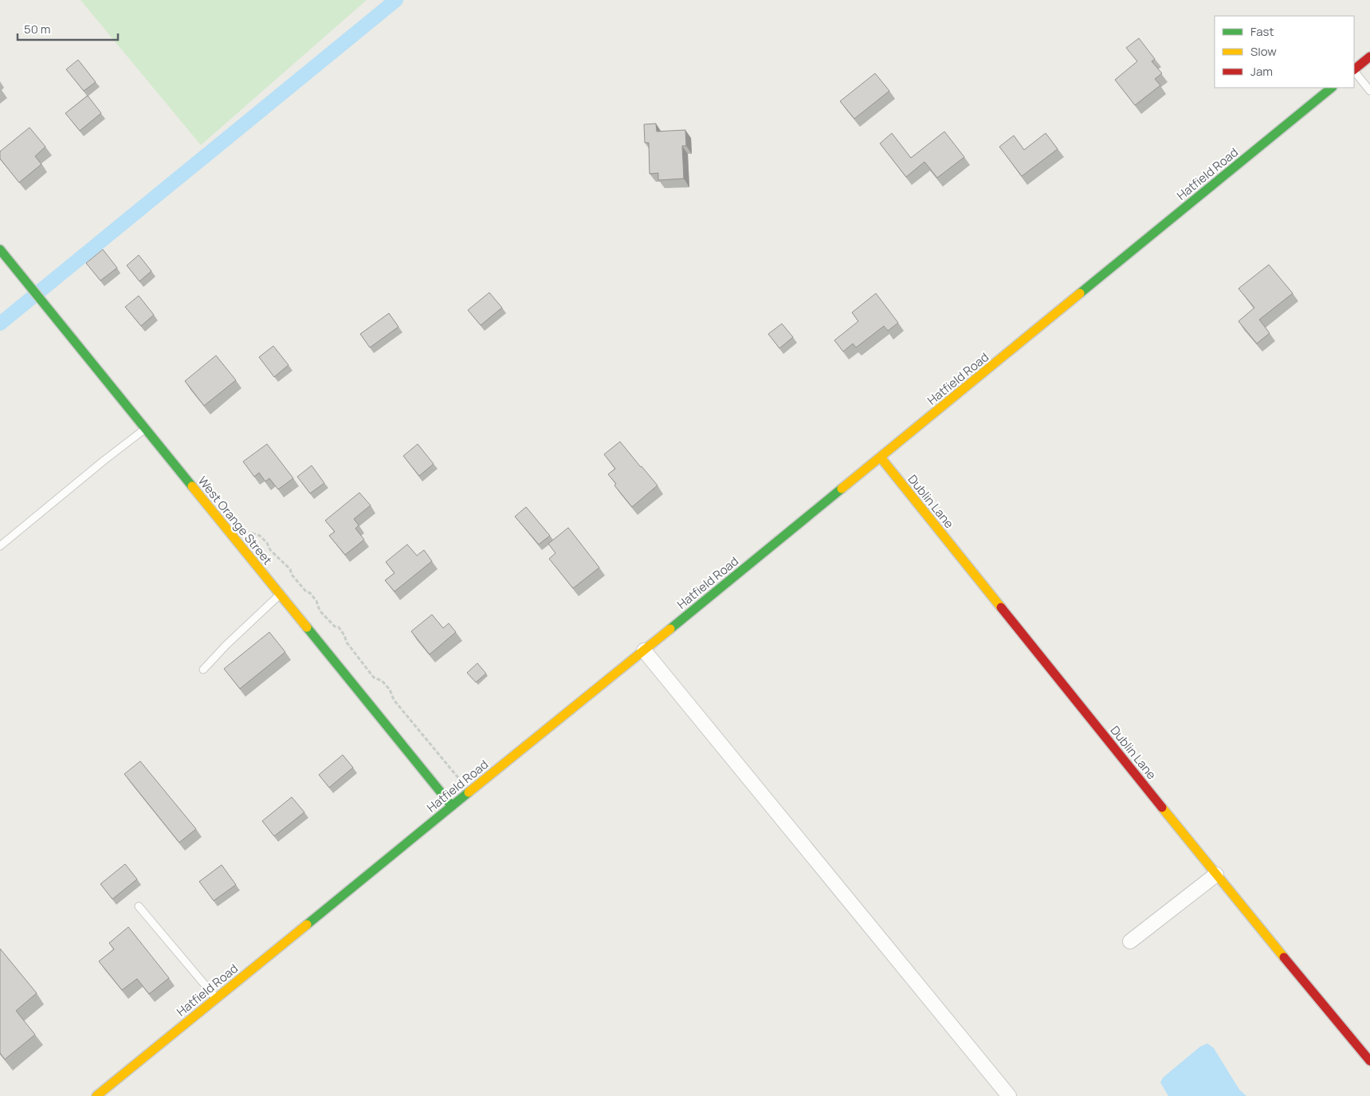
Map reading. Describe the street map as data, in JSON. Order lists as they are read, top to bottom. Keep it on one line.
{"streets":{"street":["Hatfield Road","Dublin Lane","West Orange Street"]},"crossings":[["Hatfield Road","Dublin Lane"],["Hatfield Road","West Orange Street"]],"legend":["Fast","Slow","Jam"],"scale_bar":"50 m"}
